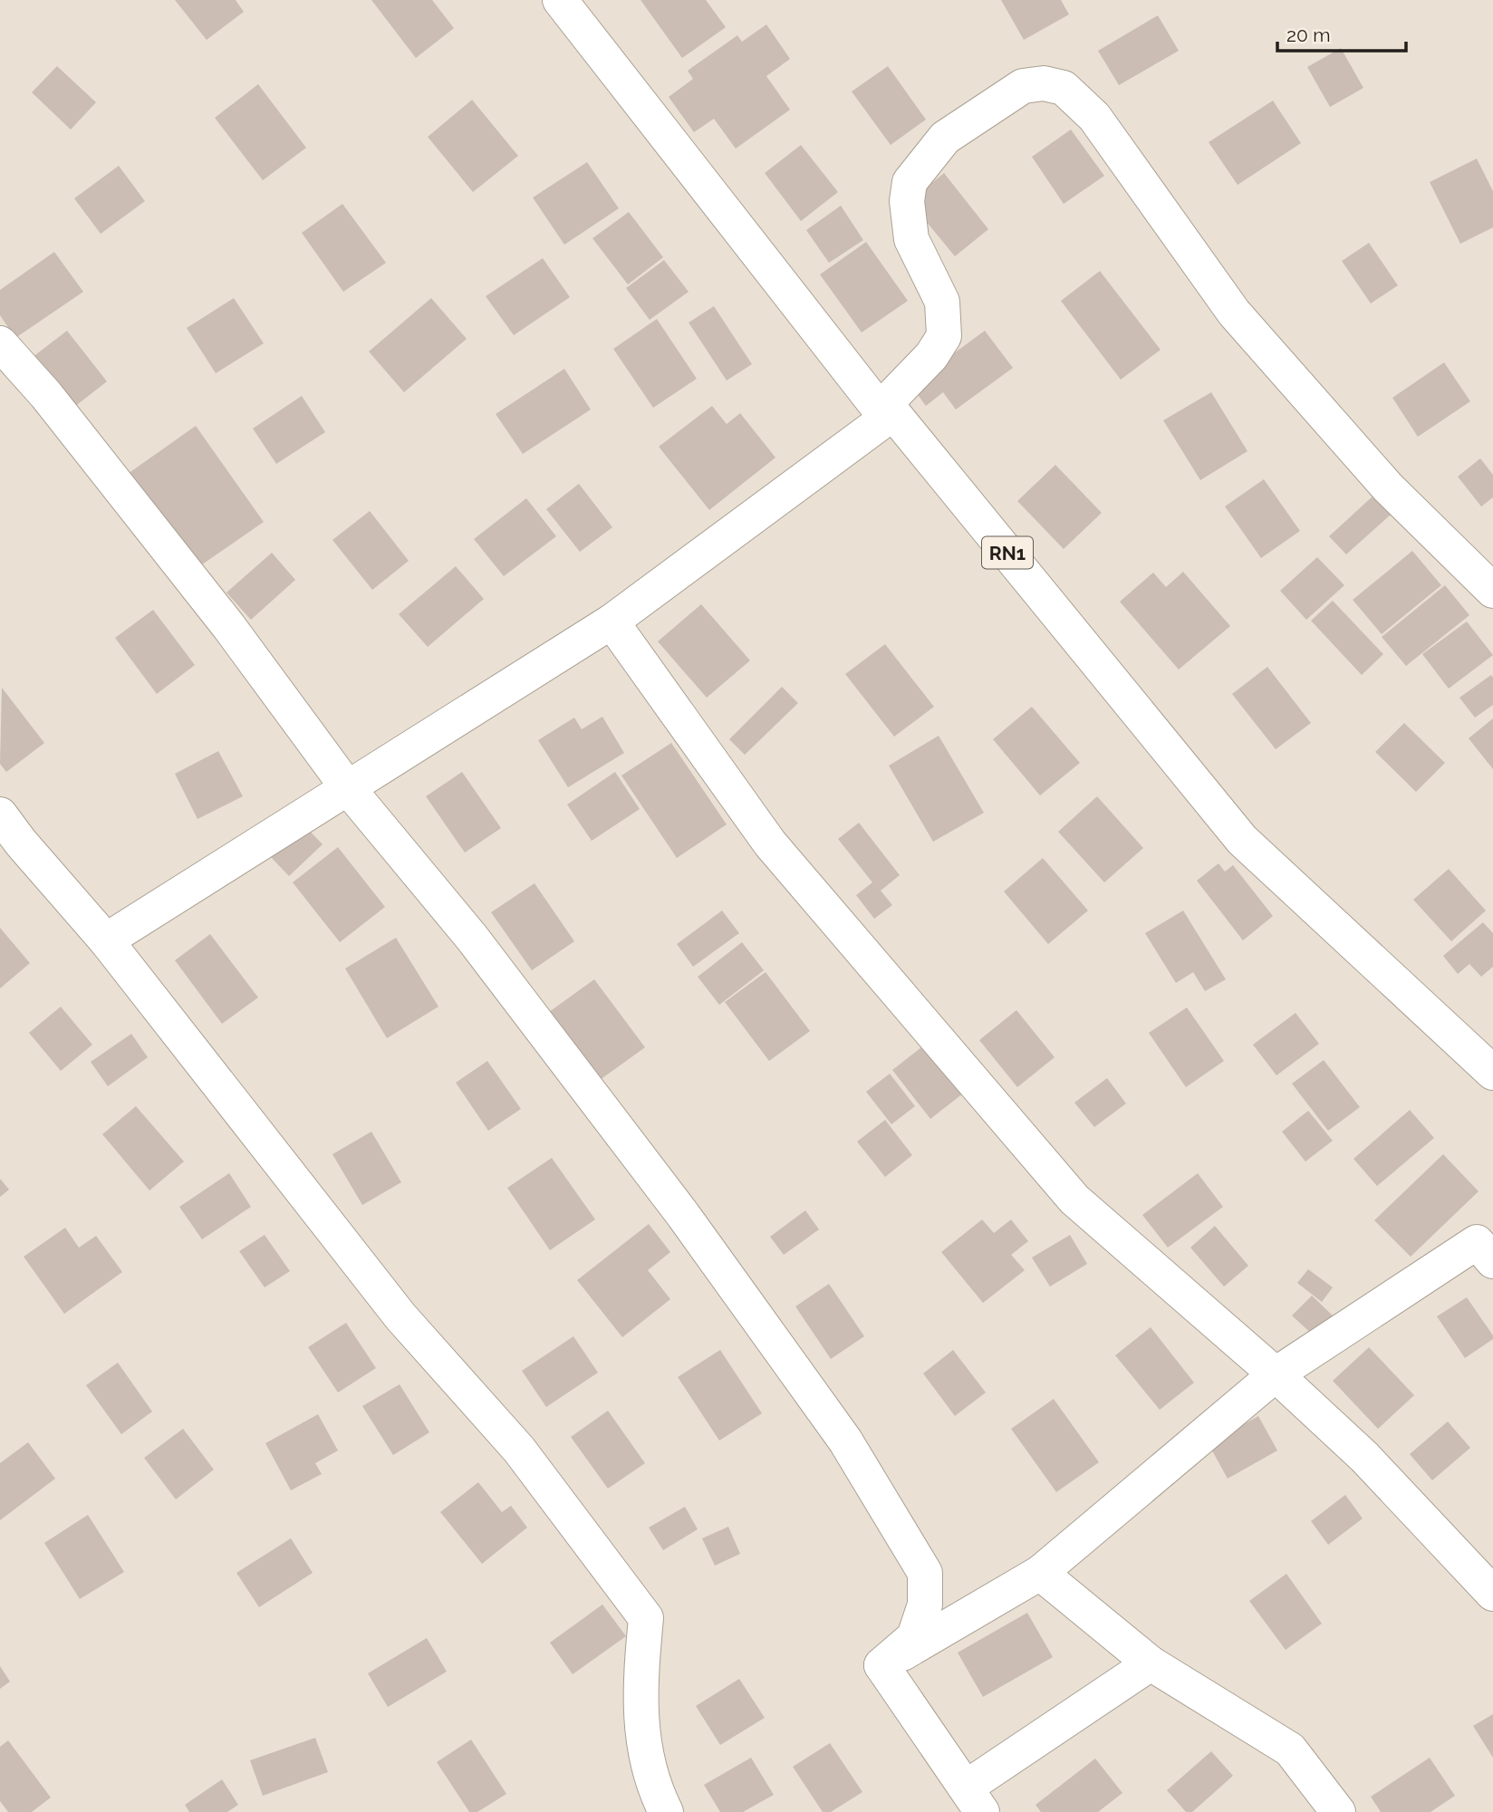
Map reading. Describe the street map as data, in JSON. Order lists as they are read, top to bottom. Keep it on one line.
{"streets":{"main road":["RN1"]},"scale_bar":"20 m"}
